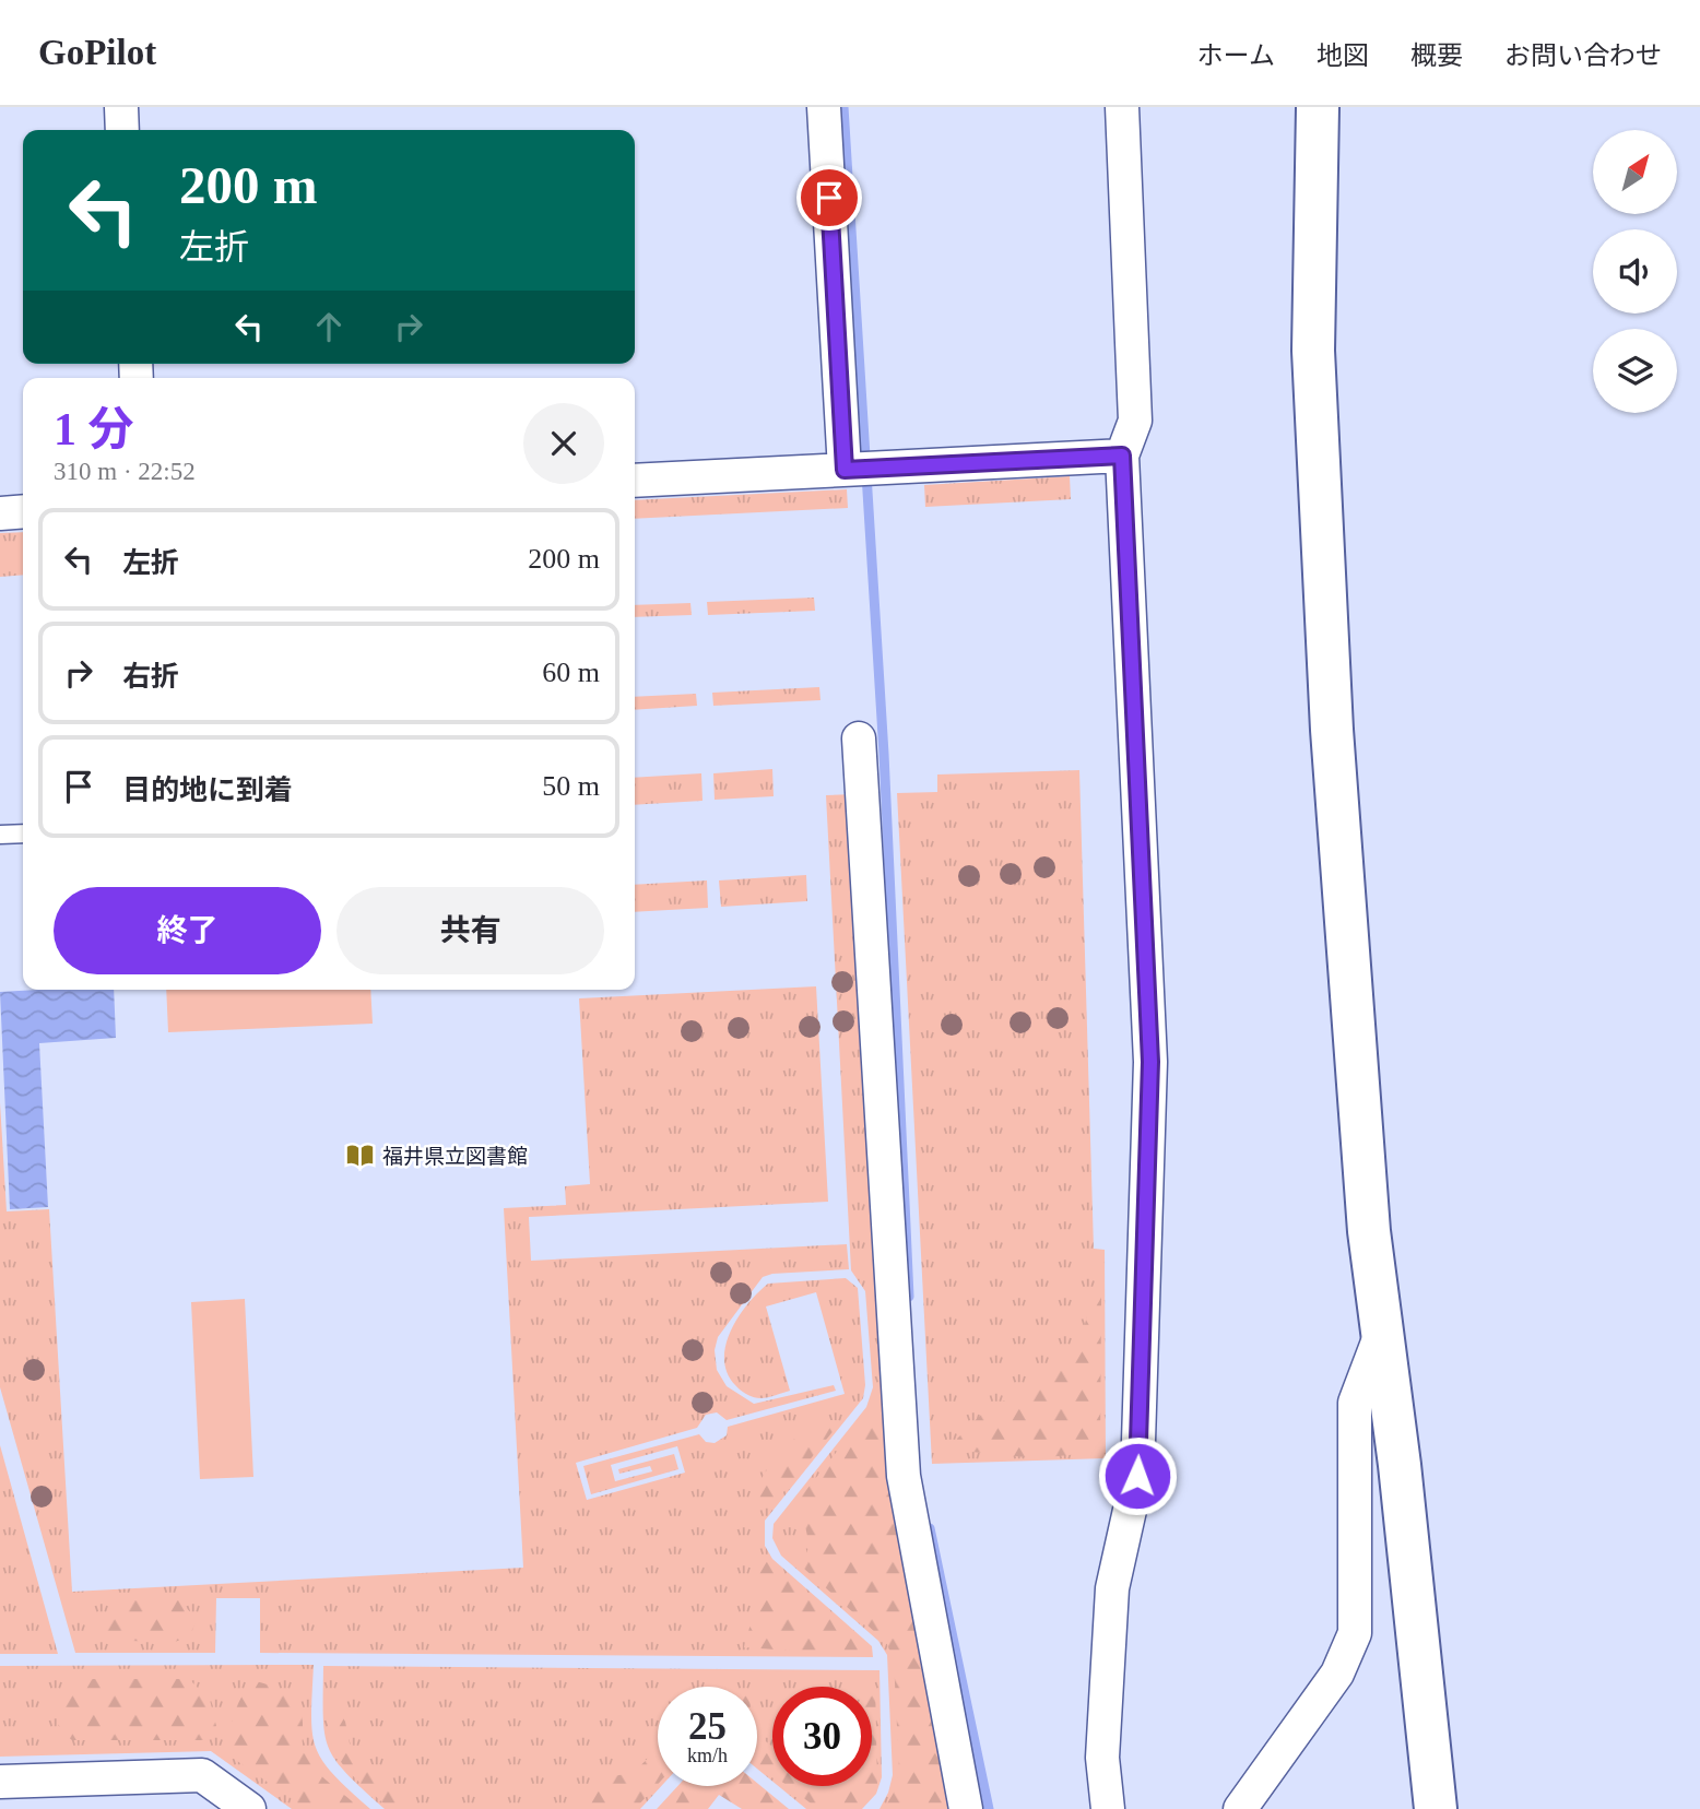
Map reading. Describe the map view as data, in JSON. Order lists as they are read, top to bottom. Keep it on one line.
{"places":{"library":["福井県立図書館"]},"north":"top right","page":{"header":"GoPilot","nav":["ホーム","地図","概要","お問い合わせ"],"turn":["200 m","左折"],"heading":["1 分","310 m · 22:52"],"list":[{"name":"左折","value":"200 m"},{"name":"右折","value":"60 m"},{"name":"目的地に到着","value":"50 m"}],"buttons":["終了","共有"],"speed":"25 km/h","limit":"30"}}
